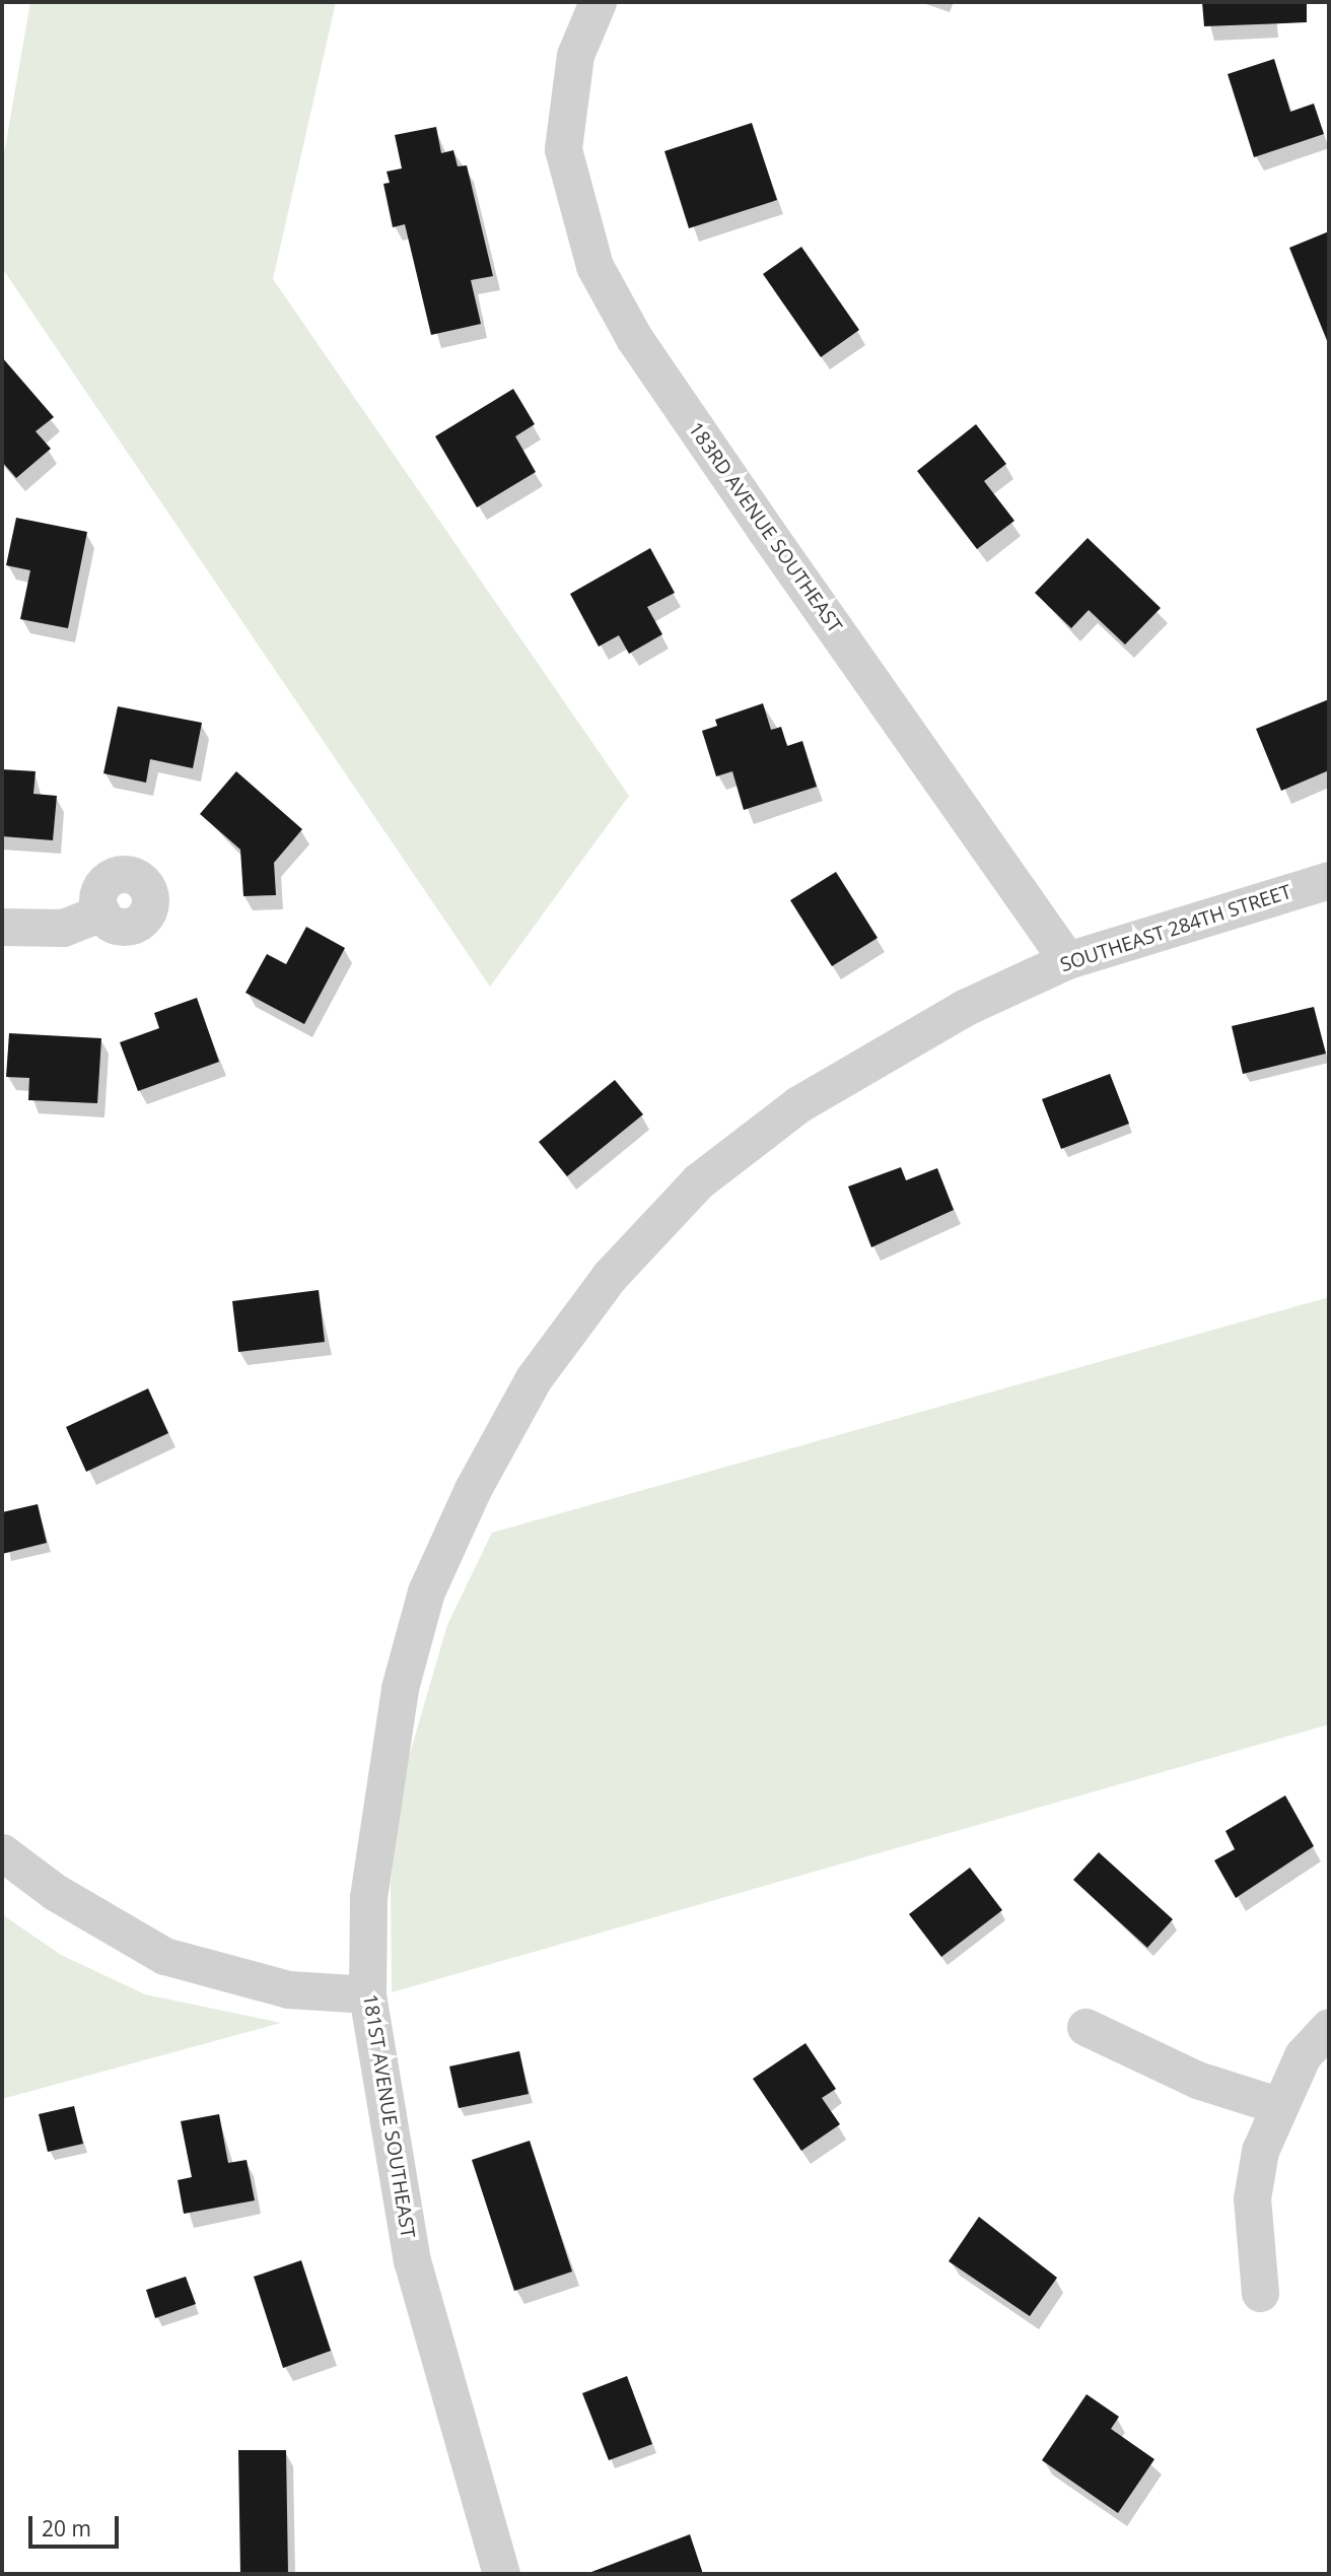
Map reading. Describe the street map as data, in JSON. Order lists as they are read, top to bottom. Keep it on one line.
{"streets":{"street":["183RD AVENUE SOUTHEAST","SOUTHEAST 284TH STREET","181ST AVENUE SOUTHEAST"]},"crossings":[["183RD AVENUE SOUTHEAST","SOUTHEAST 284TH STREET"],["SOUTHEAST 284TH STREET","181ST AVENUE SOUTHEAST"]],"scale_bar":"20 m"}
